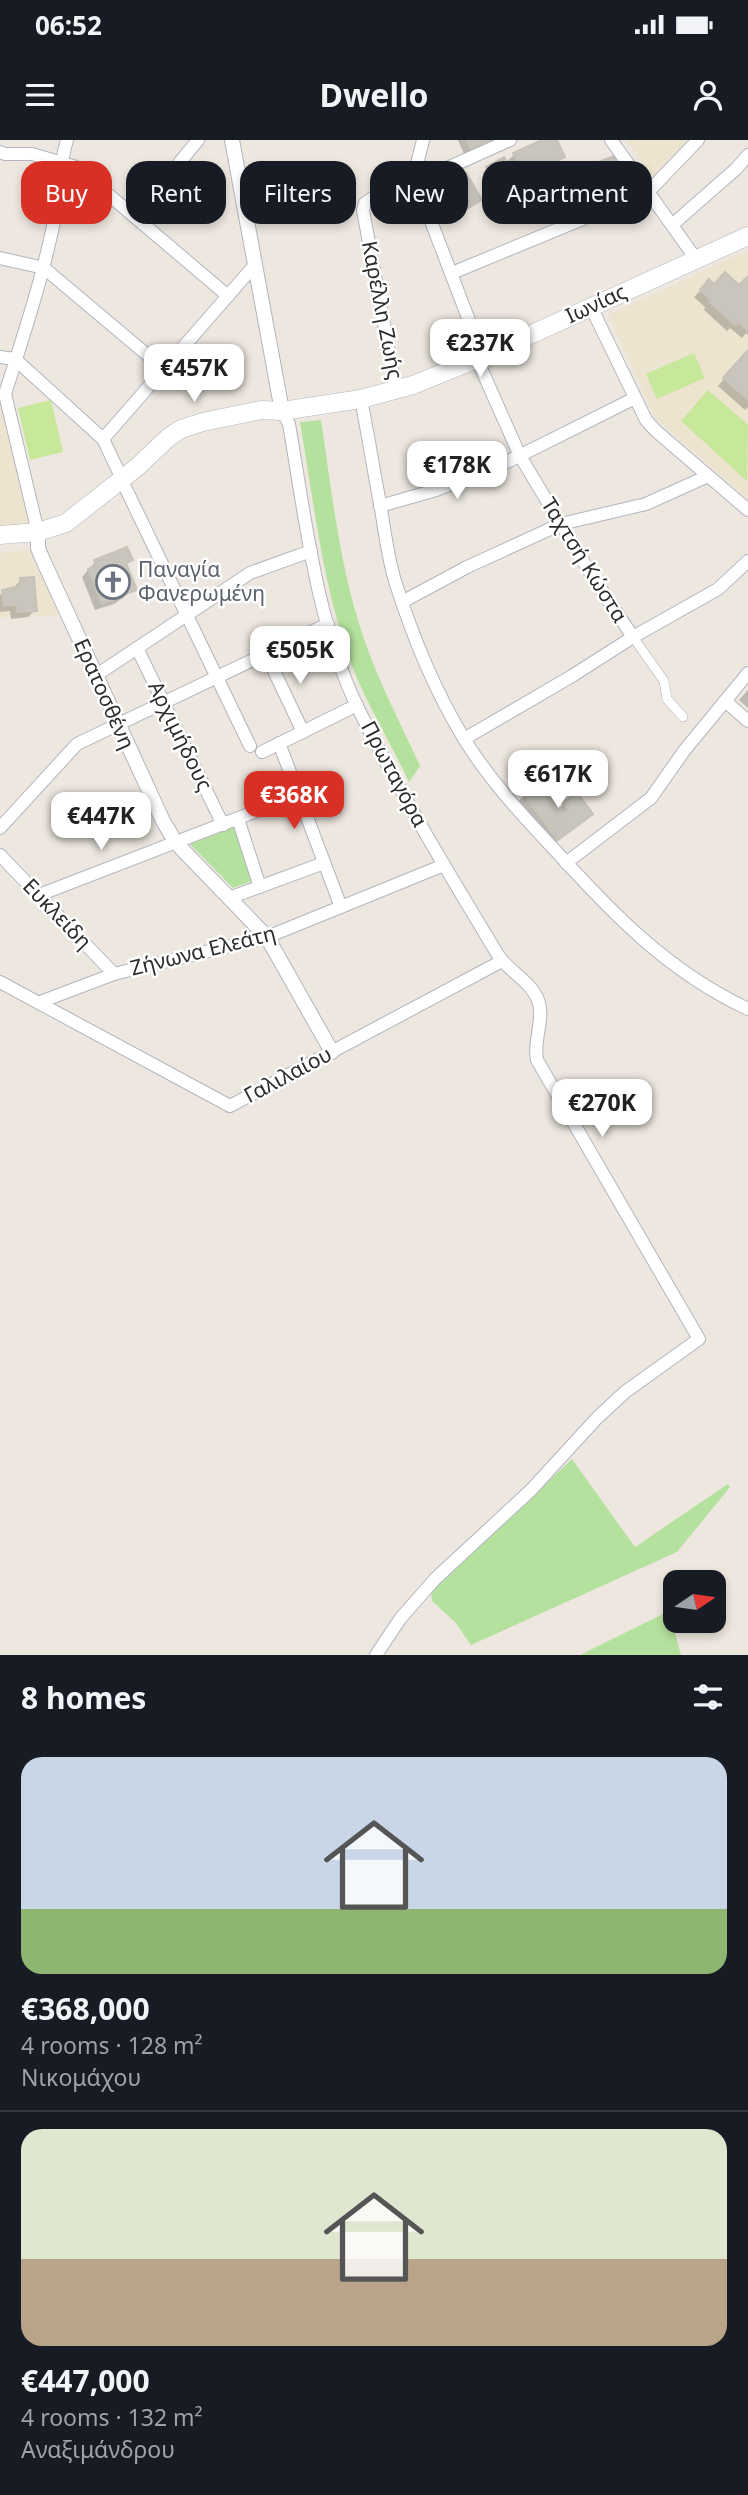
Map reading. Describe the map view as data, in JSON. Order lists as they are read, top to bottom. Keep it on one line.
{"streets":{"main road":["Ιωνίας"],"street":["Καρέλλη Ζωής","Ταχτσή Κώστα","Ερατοσθένη","Αρχιμήδους","Πρωταγόρα","Ευκλείδη","Ζήνωνα Ελεάτη","Γαλιλαίου"]},"crossings":[["Ιωνίας","Καρέλλη Ζωής"],["Ιωνίας","Ταχτσή Κώστα"],["Ιωνίας","Ερατοσθένη"],["Ιωνίας","Πρωταγόρα"],["Ερατοσθένη","Ζήνωνα Ελεάτη"],["Ερατοσθένη","Γαλιλαίου"],["Πρωταγόρα","Ζήνωνα Ελεάτη"],["Πρωταγόρα","Γαλιλαίου"],["Ευκλείδη","Ζήνωνα Ελεάτη"],["Ζήνωνα Ελεάτη","Γαλιλαίου"]],"places":{"church":["Παναγία Φανερωμένη"]},"north":"right","page":{"status":"06:52","header":"Dwello","chip":["Buy","Rent","Filters","New","Apartment"],"price":["€237K","€457K","€178K","€505K","€617K","€368K","€447K","€270K"],"heading":"8 homes","list":[{"name":"€368,000","note":"4 rooms · 128 m² · Νικομάχου"},{"name":"€447,000","note":"4 rooms · 132 m² · Αναξιμάνδρου"}]}}
